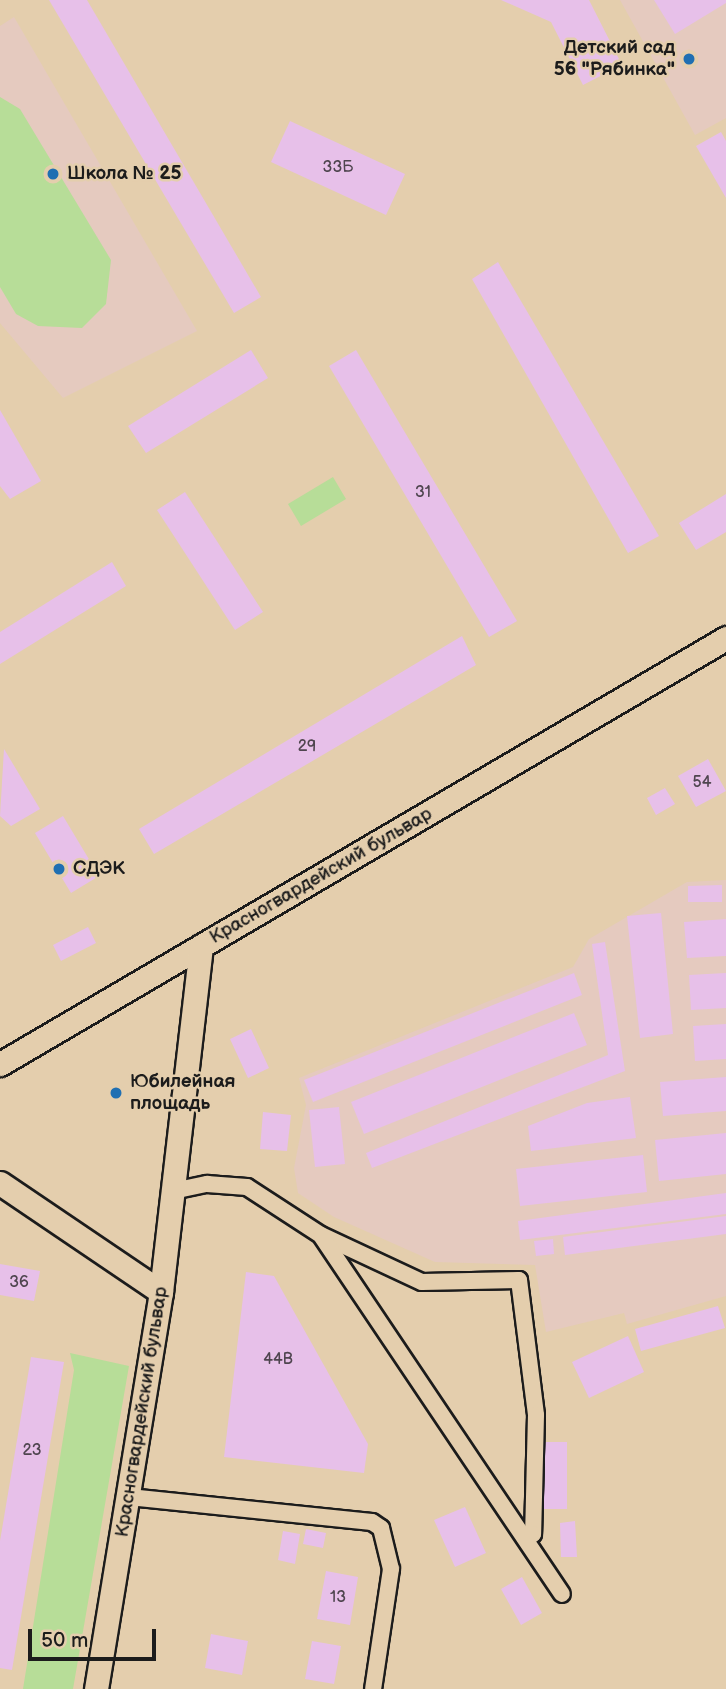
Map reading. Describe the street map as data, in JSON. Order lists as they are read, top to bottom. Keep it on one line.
{"streets":{"street":["Красногвардейский бульвар"]},"places":["Детский сад 56 \"Рябинка\"","Школа № 25","СДЭК","Юбилейная площадь"],"house_numbers":["33Б","31","29","54","36","44В","23","13"],"scale_bar":"50 m"}
